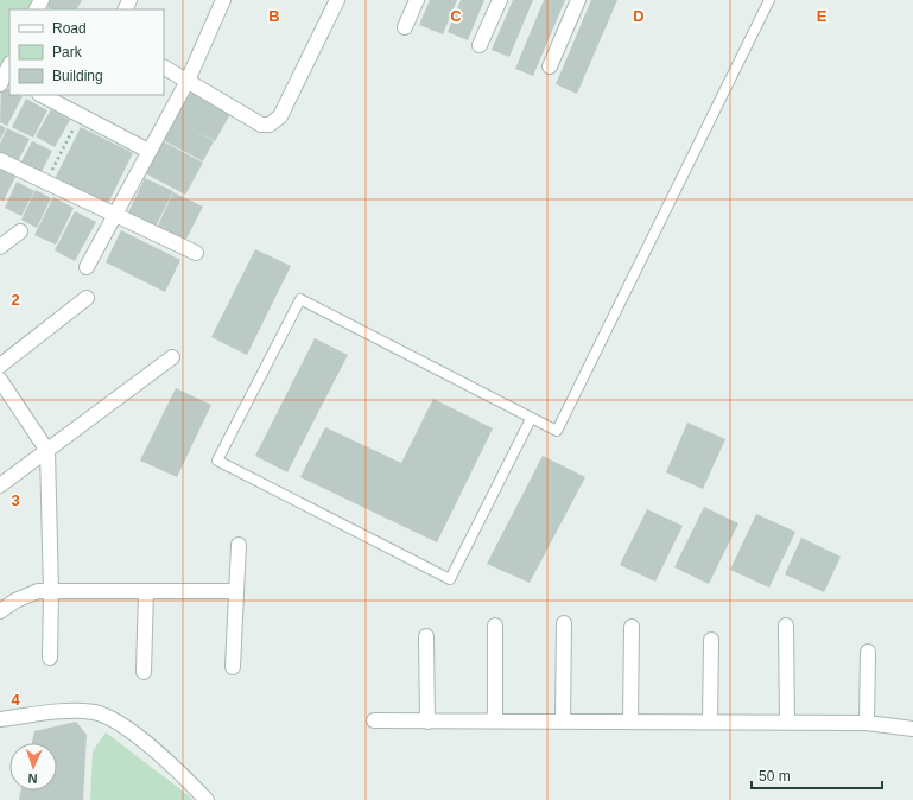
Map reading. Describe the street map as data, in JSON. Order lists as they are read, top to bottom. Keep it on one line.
{"legend":["Road","Park","Building"],"scale_bar":"50 m","north":"bottom","grid":{"columns":["B","C","D","E"],"rows":["2","3","4"]}}
